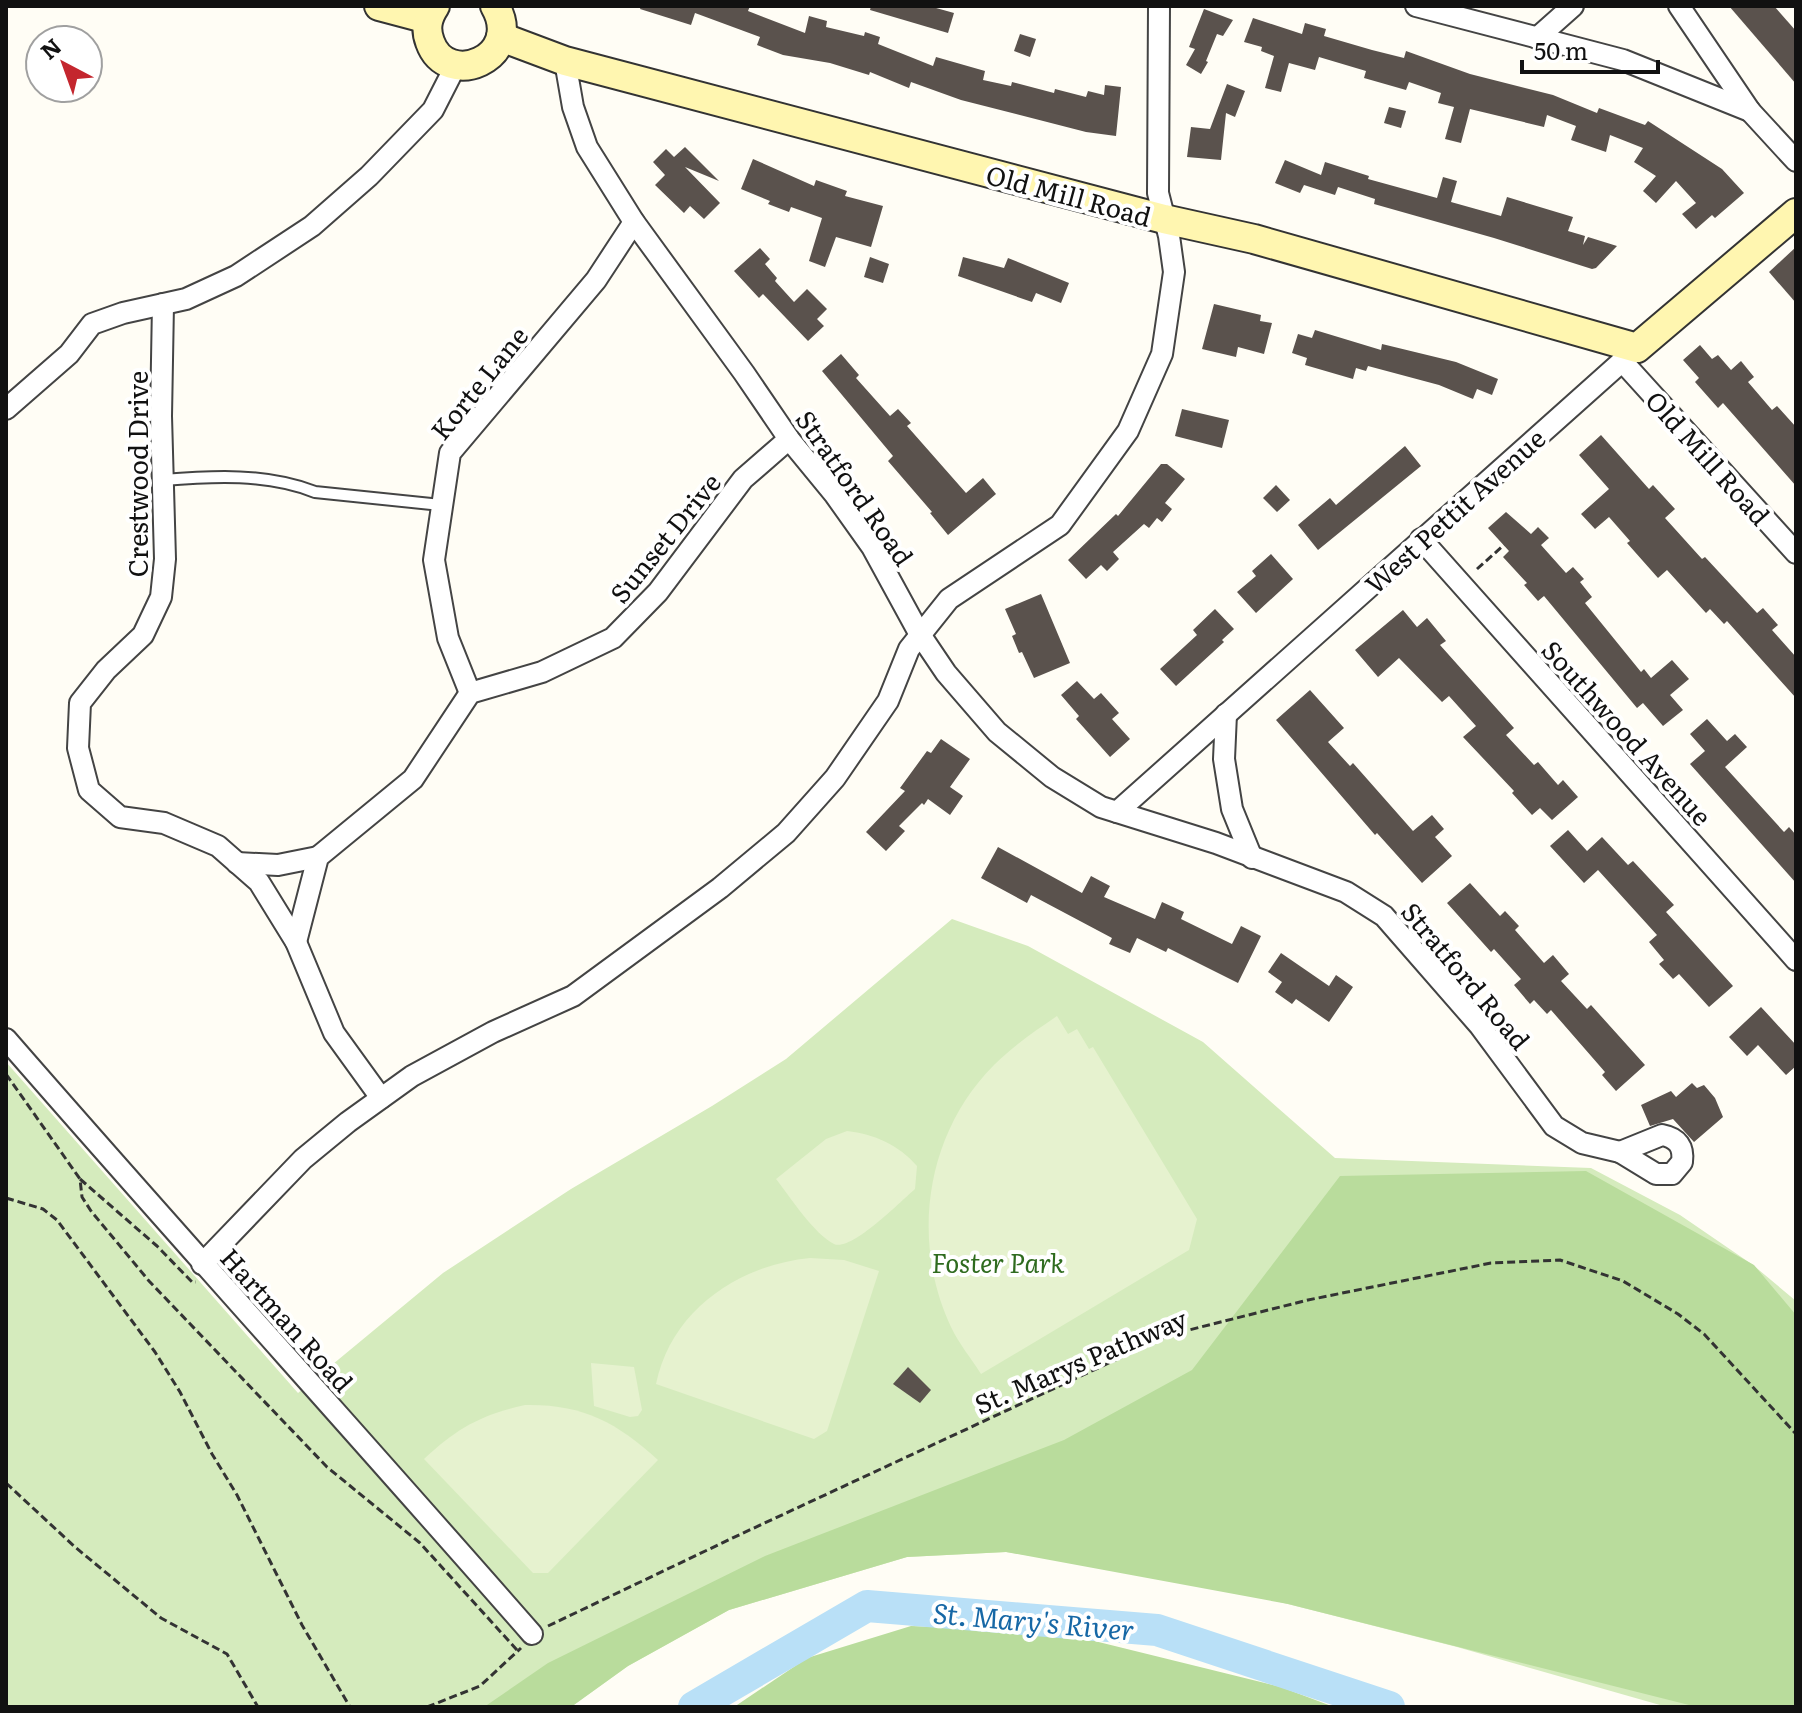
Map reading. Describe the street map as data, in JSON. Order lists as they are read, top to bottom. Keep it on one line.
{"streets":{"main road":["Old Mill Road","West Pettit Avenue"],"street":["Korte Lane","Crestwood Drive","Stratford Road","Sunset Drive","Southwood Avenue","Hartman Road"],"path":["St. Marys Pathway"]},"crossings":[["Old Mill Road","Stratford Road"],["Old Mill Road","West Pettit Avenue"],["Korte Lane","Stratford Road"],["Korte Lane","Sunset Drive"],["Stratford Road","West Pettit Avenue"],["Stratford Road","Sunset Drive"],["West Pettit Avenue","Southwood Avenue"],["Hartman Road","St. Marys Pathway"]],"water":["St. Mary's River"],"parks":["Foster Park"],"scale_bar":"50 m","north":"top left"}
